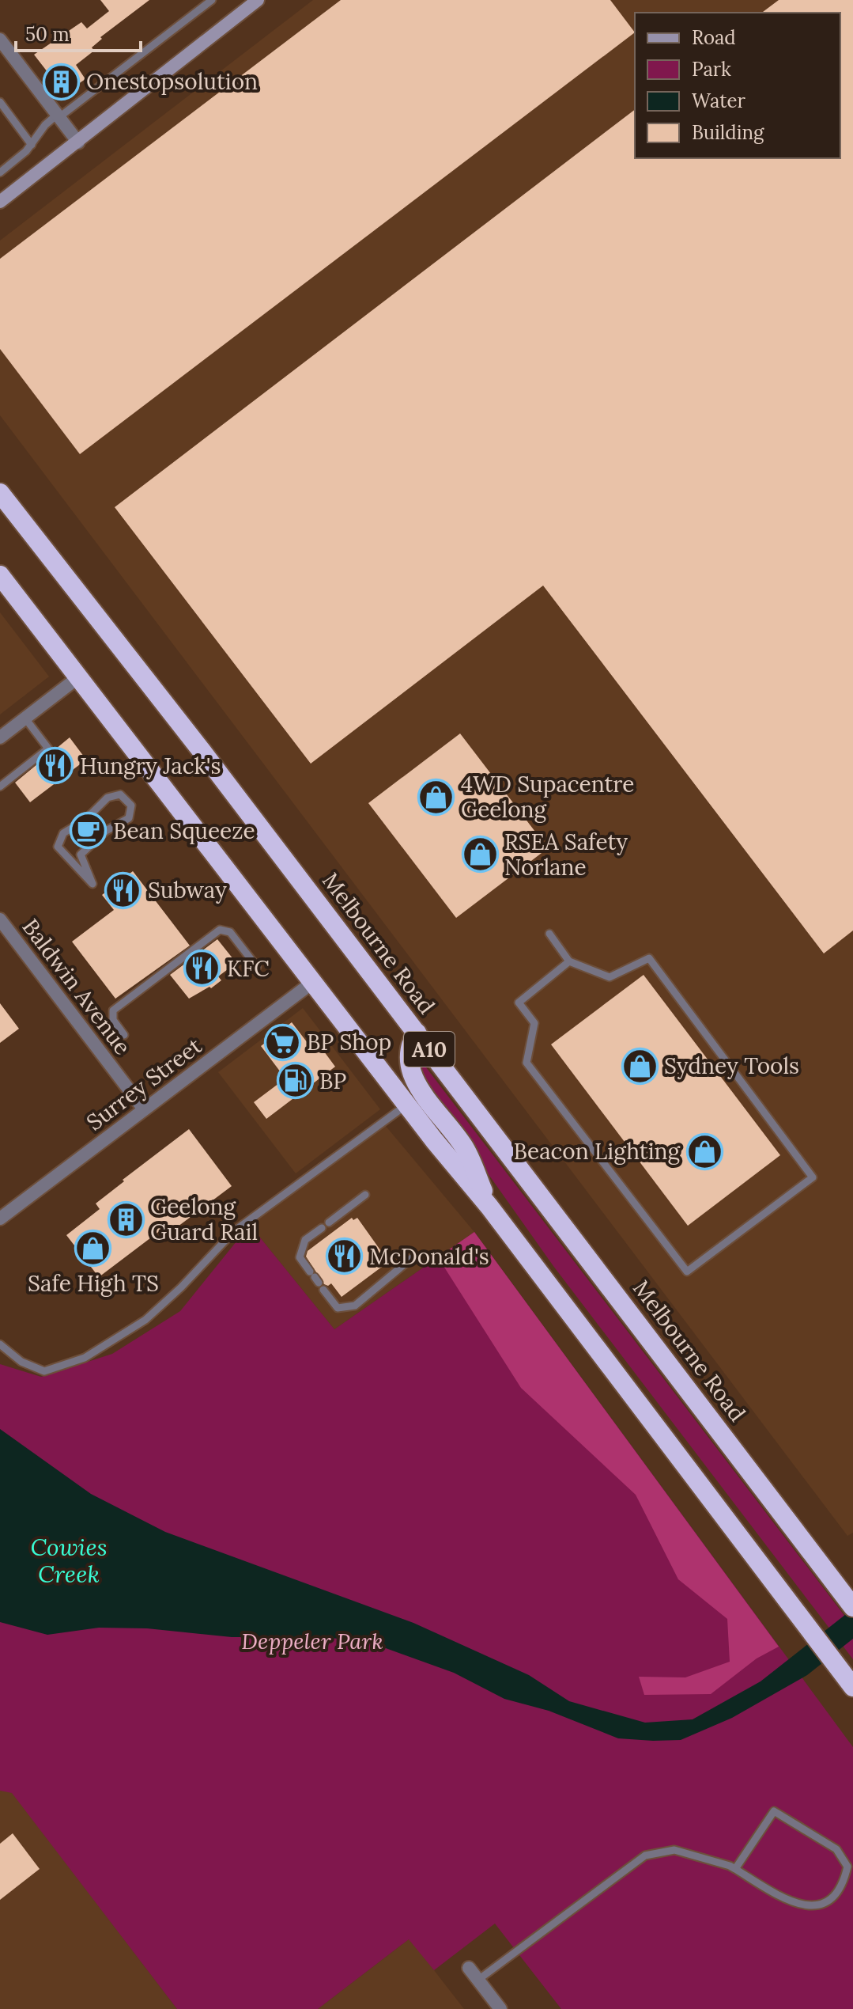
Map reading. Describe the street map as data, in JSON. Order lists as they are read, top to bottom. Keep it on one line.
{"streets":{"highway":["Melbourne Road","A10"],"street":["Baldwin Avenue","Surrey Street"]},"crossings":[["Baldwin Avenue","Surrey Street"],["A10","Surrey Street"]],"water":["Cowies Creek"],"parks":["Deppeler Park"],"places":{"building":["Onestopsolution","Geelong Guard Rail"],"restaurant":["Hungry Jack's","Subway","KFC","McDonald's"],"shop":["4WD Supacentre Geelong","RSEA Safety Norlane","Sydney Tools","Beacon Lighting","Safe High TS"],"cafe":["Bean Squeeze"],"supermarket":["BP Shop"],"fuel station":["BP"]},"legend":["Road","Park","Water","Building"],"scale_bar":"50 m"}
